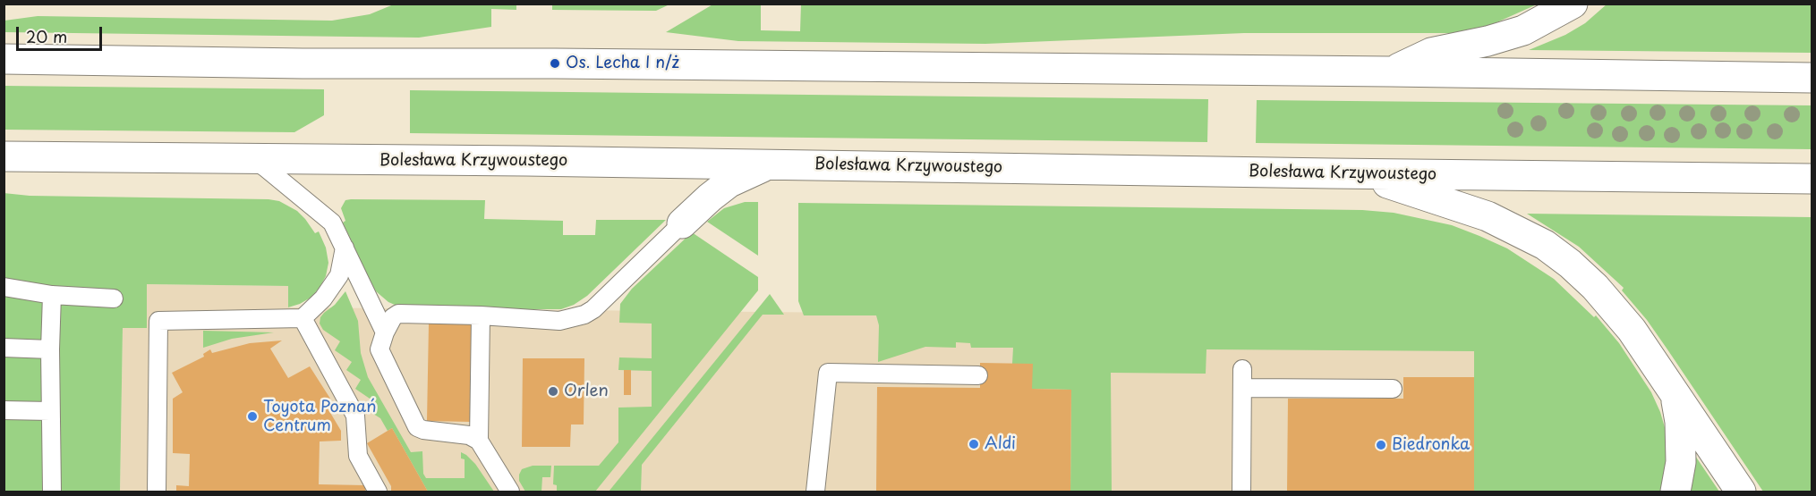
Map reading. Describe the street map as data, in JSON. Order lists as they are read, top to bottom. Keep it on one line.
{"streets":{"main road":["Bolesława Krzywoustego"]},"places":["Os. Lecha I n/ż","Orlen","Toyota Poznań Centrum","Aldi","Biedronka"],"scale_bar":"20 m"}
